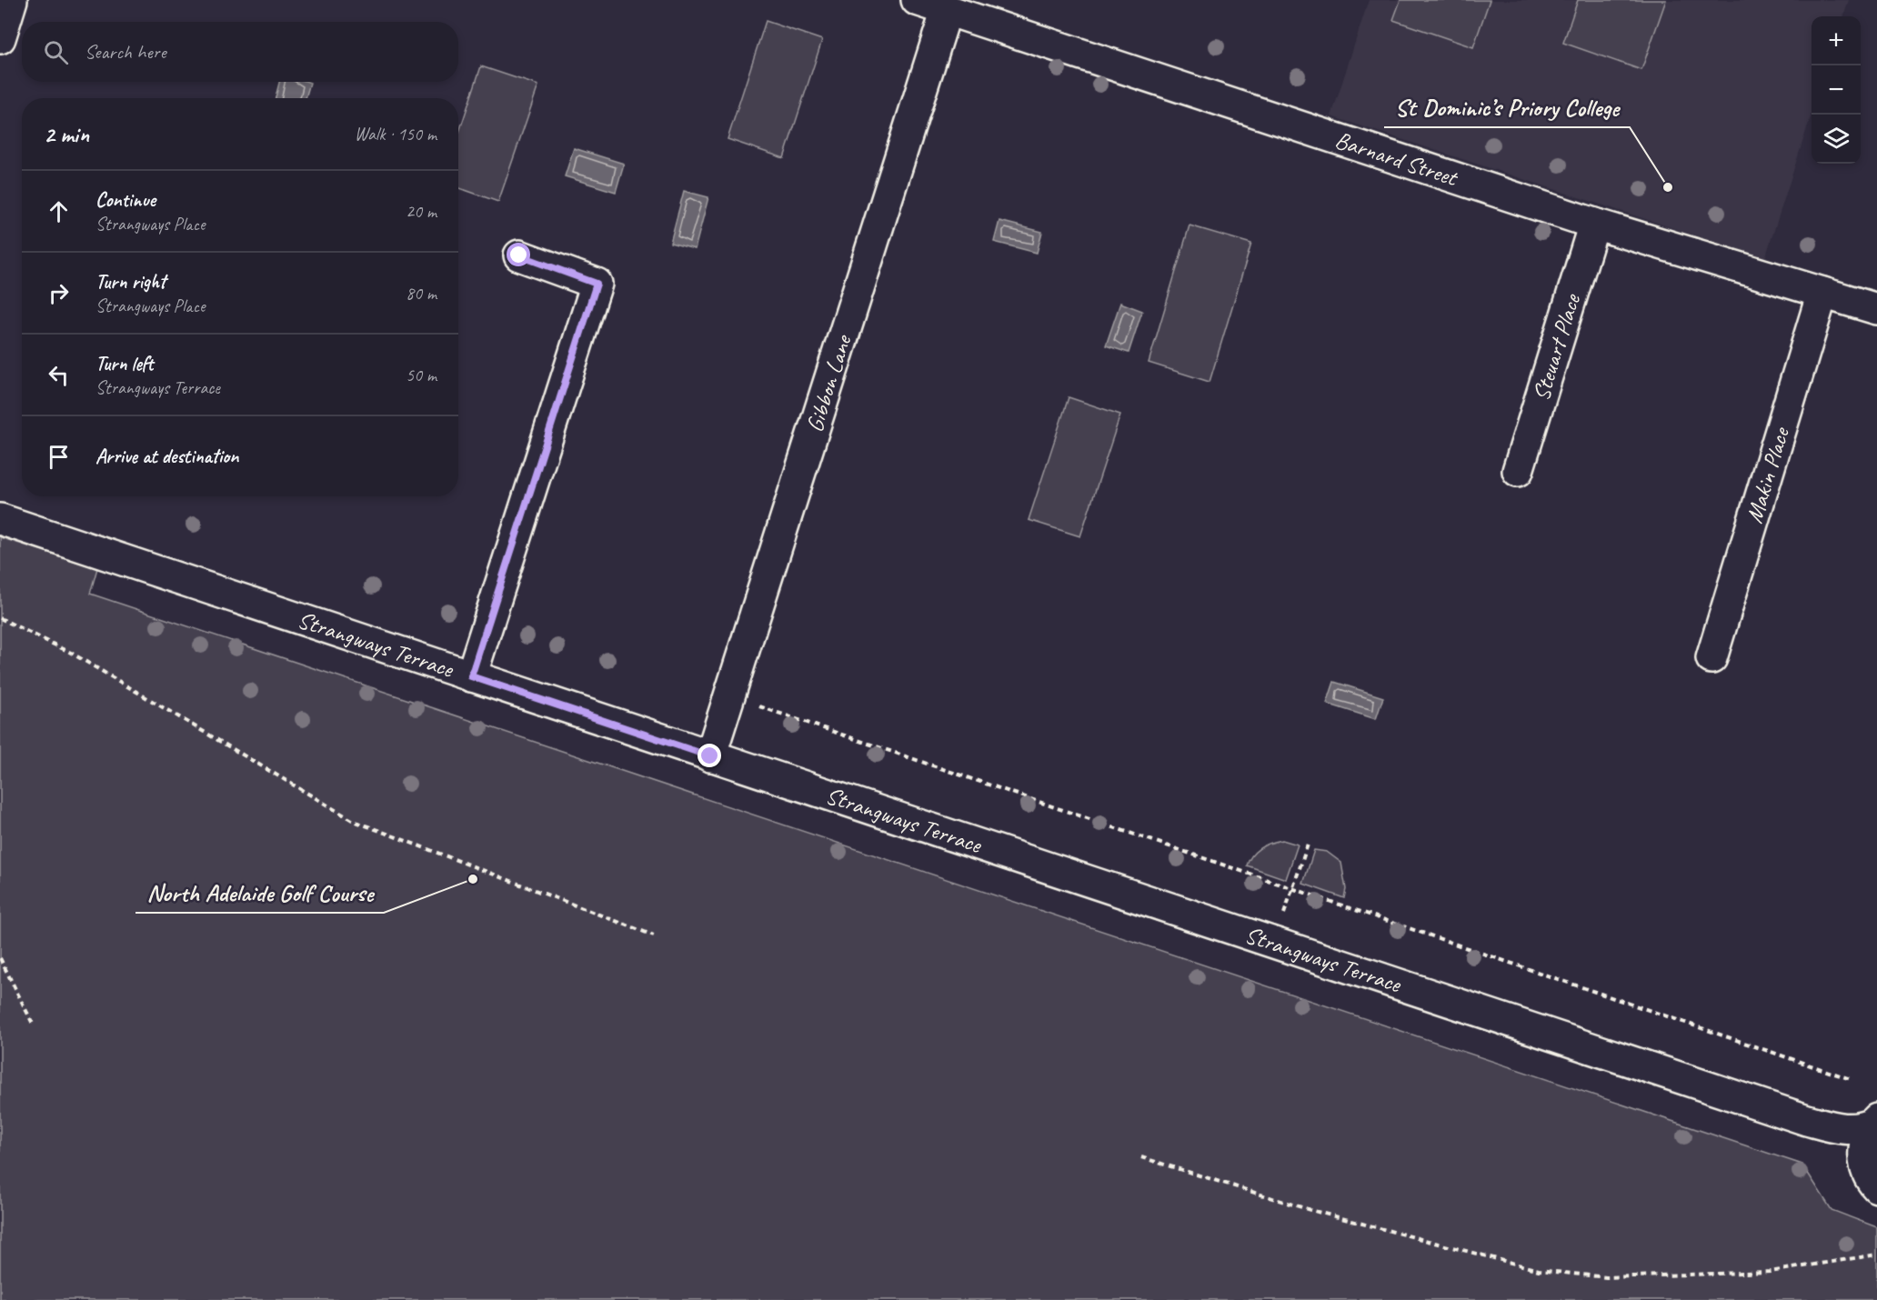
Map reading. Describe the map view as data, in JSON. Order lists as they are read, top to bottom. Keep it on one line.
{"streets":{"street":["Barnard Street","Steuart Place","Gibbon Lane","Makin Place","Strangways Terrace"]},"crossings":[["Barnard Street","Steuart Place"],["Barnard Street","Gibbon Lane"],["Barnard Street","Makin Place"],["Gibbon Lane","Strangways Terrace"]],"places":["St Dominic’s Priory College","North Adelaide Golf Course"],"page":{"map_buttons":["+","−"],"search":"Search here","heading":["2 min","Walk · 150 m"],"list":[["Continue","Strangways Place","20 m"],["Turn right","Strangways Place","80 m"],["Turn left","Strangways Terrace","50 m"],"Arrive at destination"]}}
